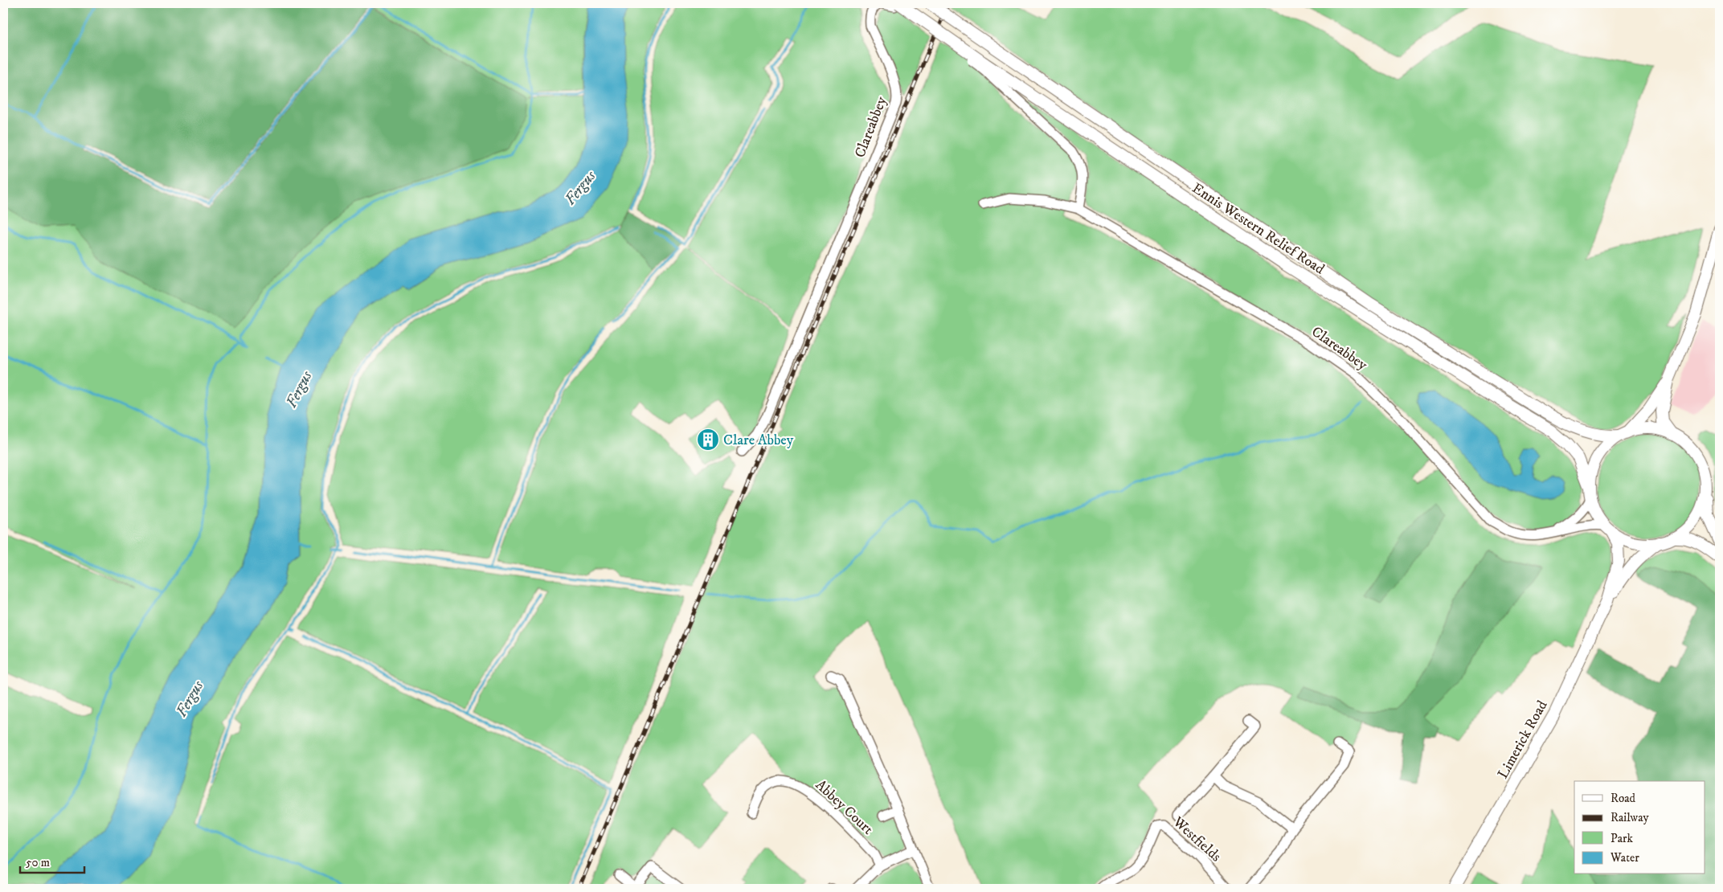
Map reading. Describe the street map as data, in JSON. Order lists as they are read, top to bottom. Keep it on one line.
{"streets":{"main road":["Ennis Western Relief Road","Limerick Road"],"street":["Clareabbey","Abbey Court","Westfields"]},"crossings":[["Clareabbey","Ennis Western Relief Road"]],"water":["Fergus"],"places":{"building":["Clare Abbey"]},"legend":["Road","Railway","Park","Water"],"scale_bar":"50 m"}
